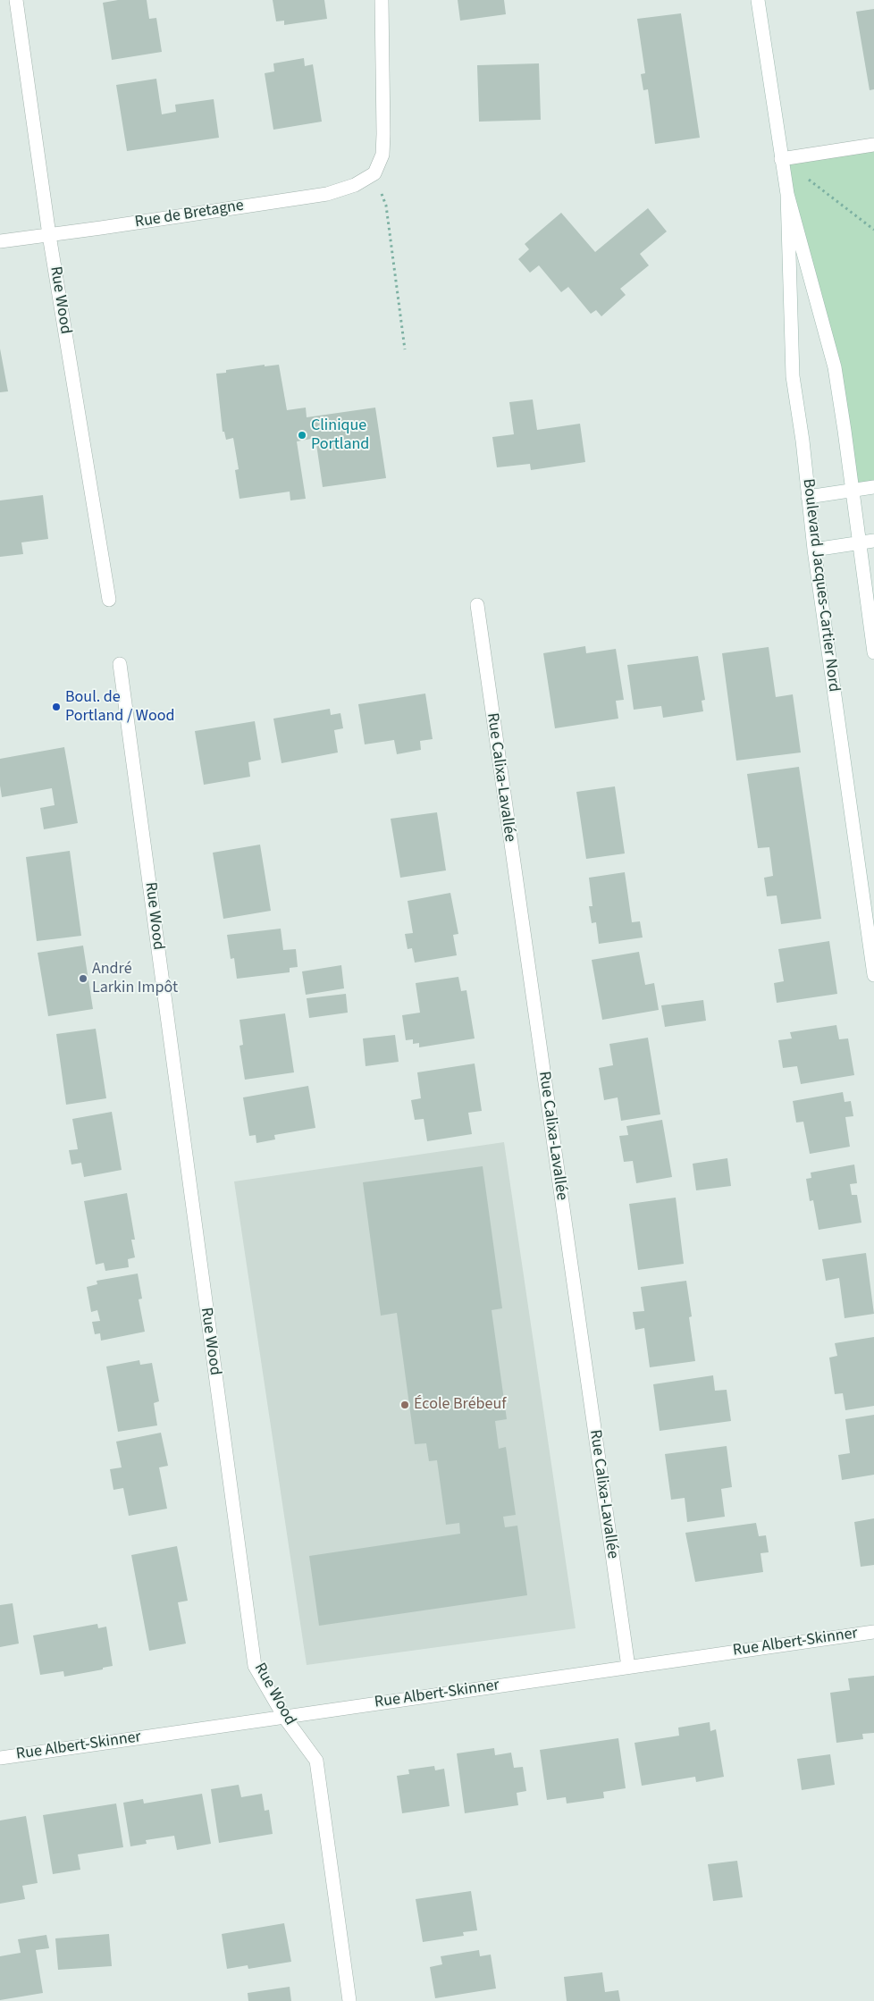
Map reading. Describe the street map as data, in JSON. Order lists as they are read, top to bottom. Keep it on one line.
{"streets":{"street":["Rue de Bretagne","Rue Wood","Boulevard Jacques-Cartier Nord","Rue Calixa-Lavallée","Rue Albert-Skinner"]},"crossings":[["Rue de Bretagne","Rue Wood"],["Rue Wood","Rue Albert-Skinner"],["Rue Calixa-Lavallée","Rue Albert-Skinner"]],"places":["Clinique Portland","Boul. de Portland / Wood","André Larkin Impôt","École Brébeuf"]}
